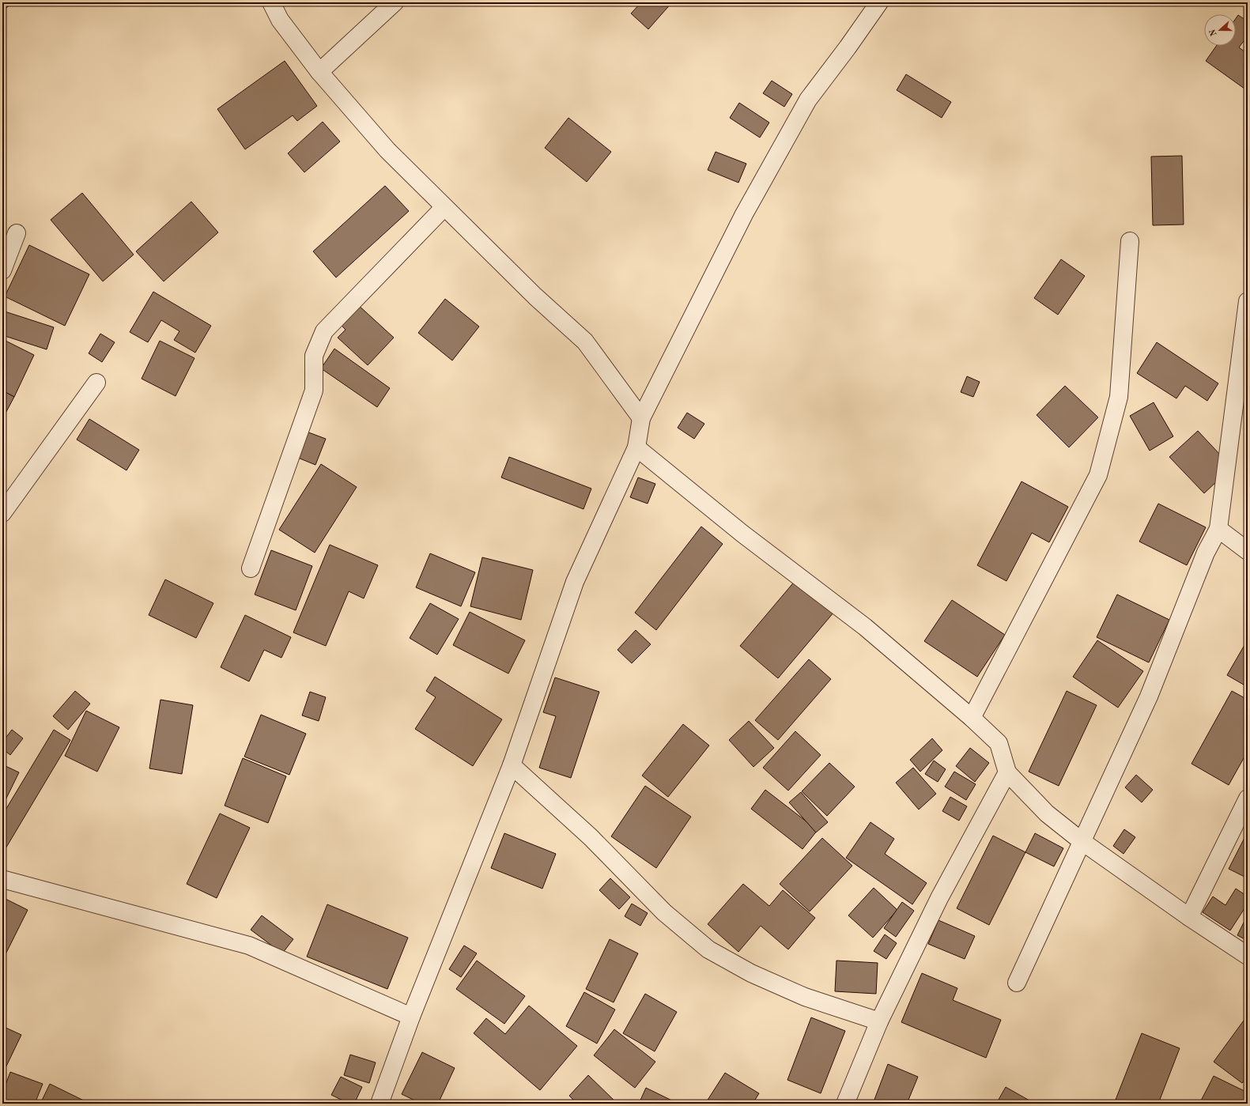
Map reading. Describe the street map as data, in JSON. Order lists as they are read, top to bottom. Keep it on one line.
{"north":"left"}
